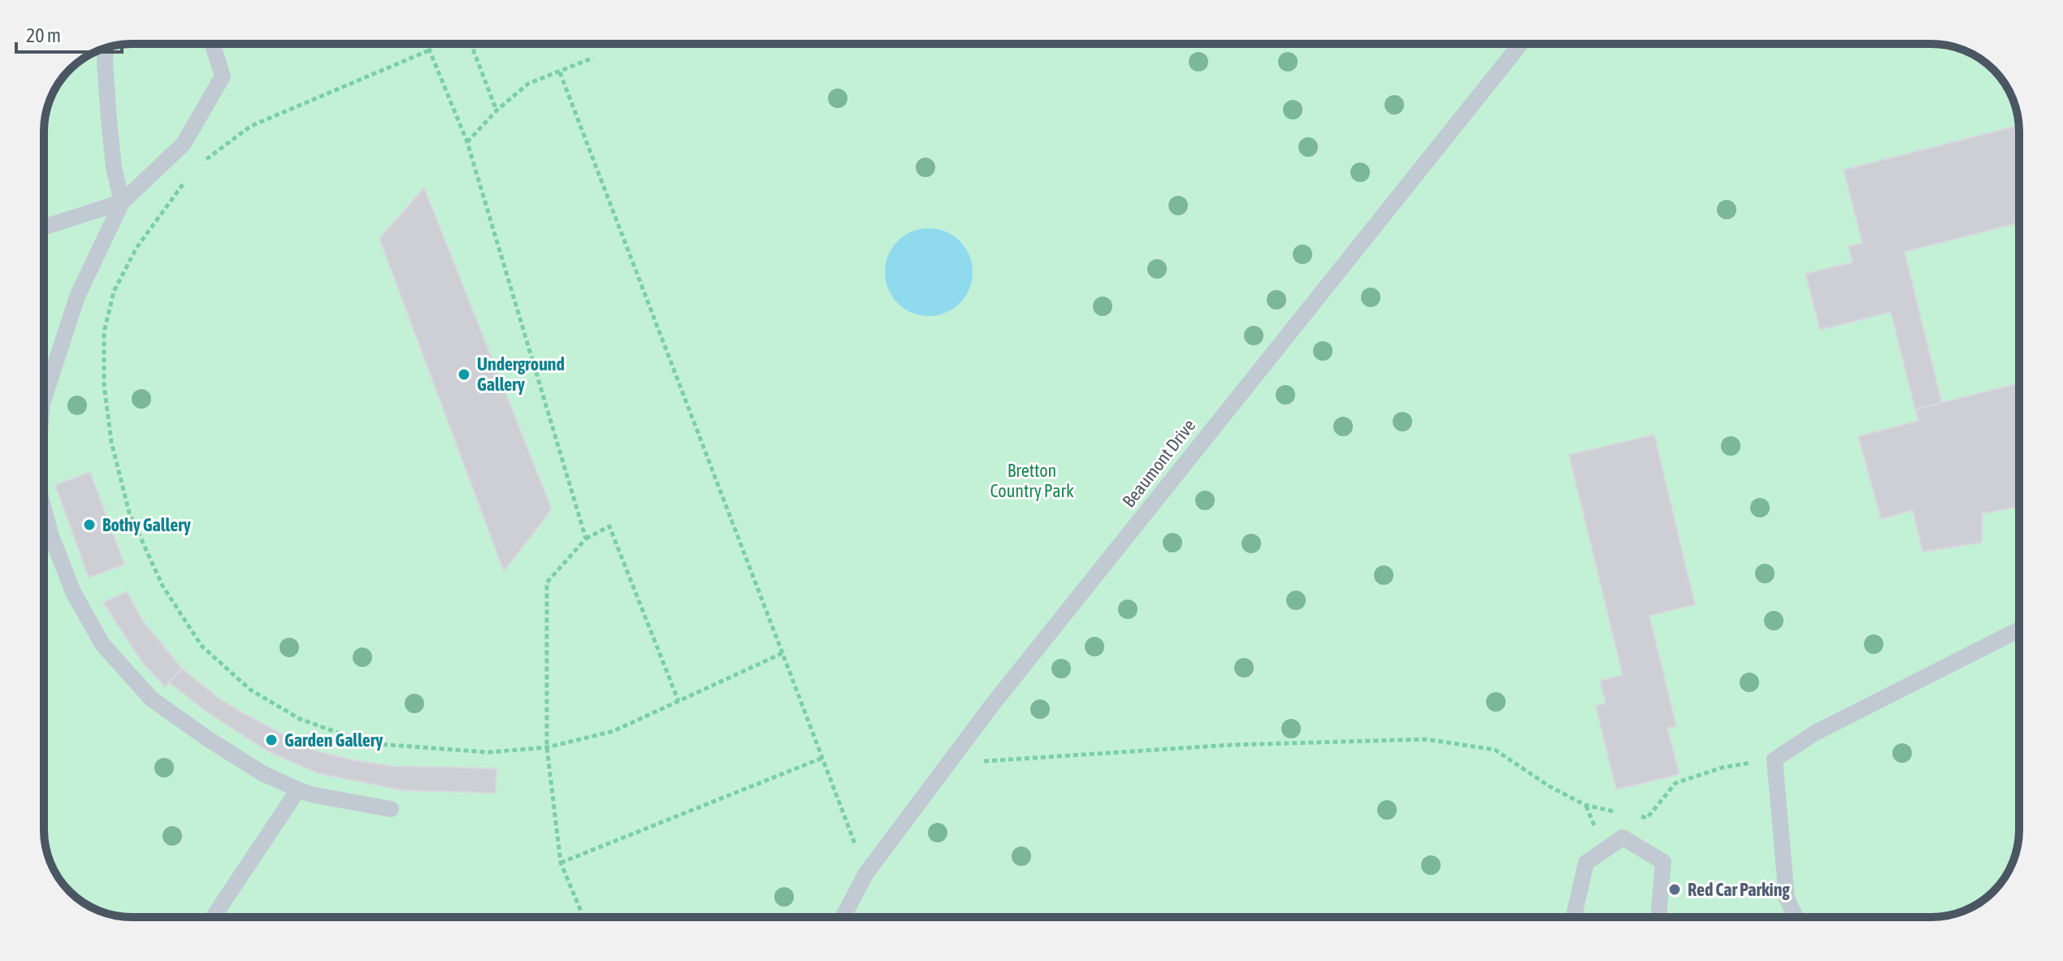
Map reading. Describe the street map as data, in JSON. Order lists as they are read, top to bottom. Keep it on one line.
{"streets":{"lane":["Beaumont Drive"]},"parks":["Bretton Country Park"],"places":["Underground Gallery","Bothy Gallery","Garden Gallery","Red Car Parking"],"scale_bar":"20 m"}
